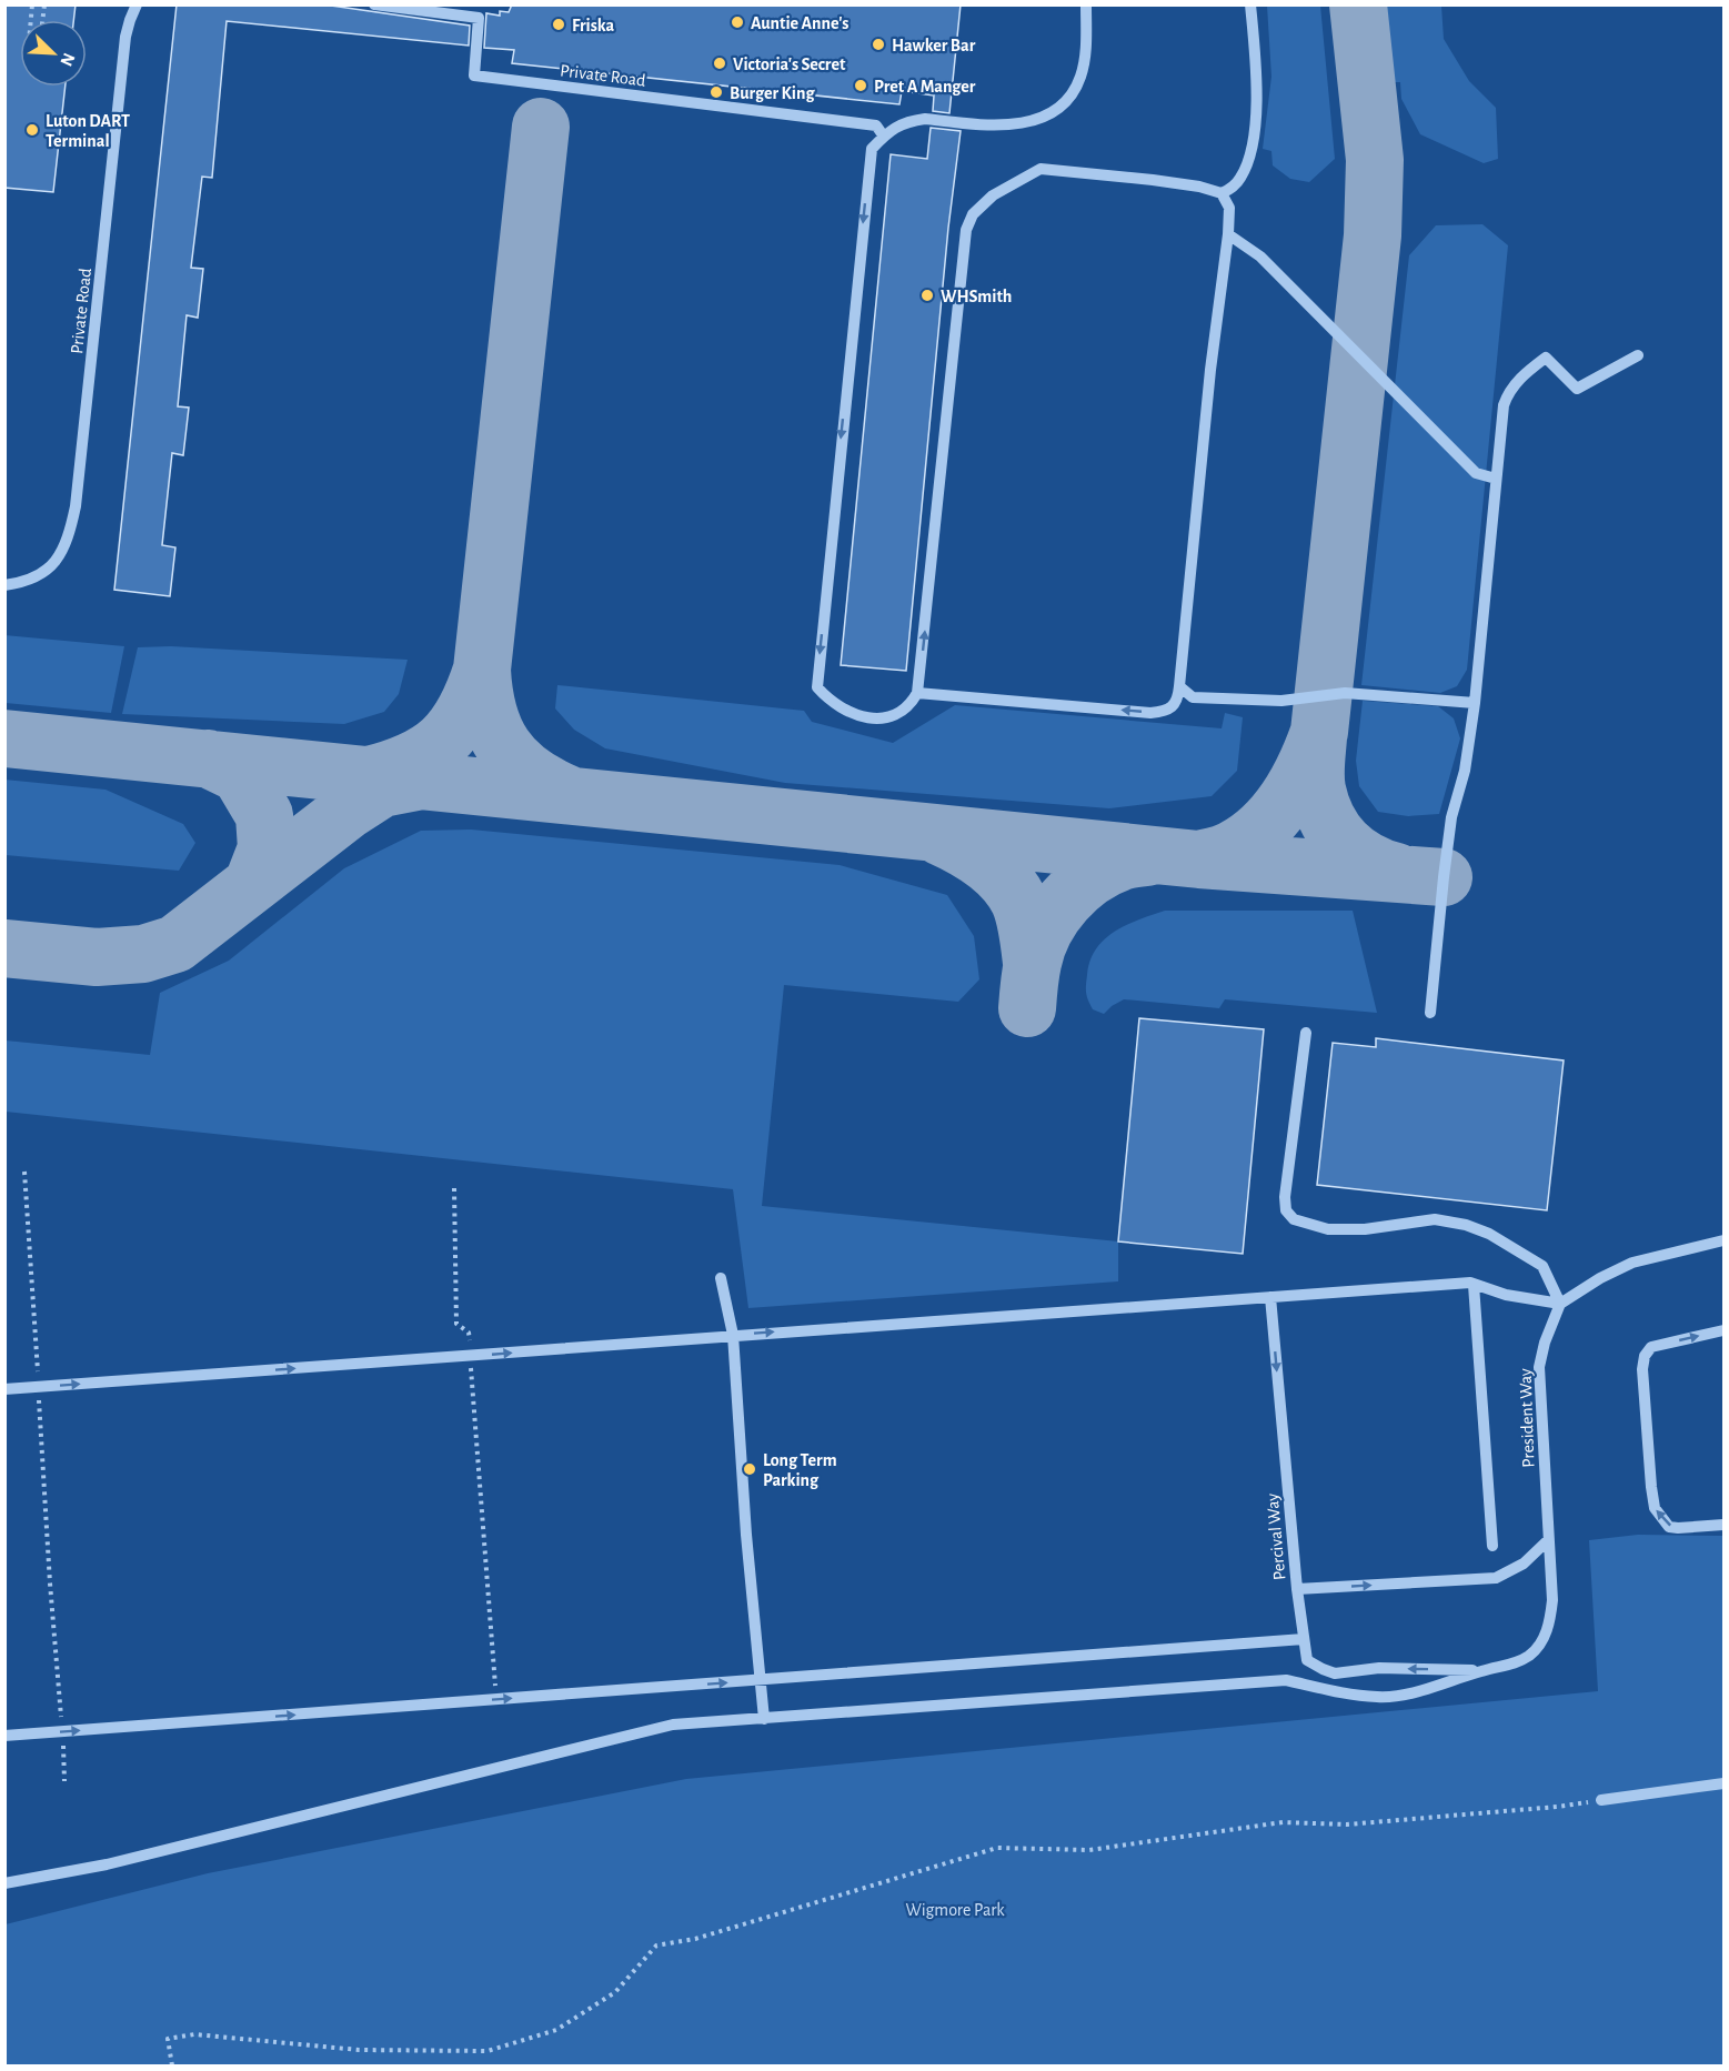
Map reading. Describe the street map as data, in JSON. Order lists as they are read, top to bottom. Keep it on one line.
{"streets":{"street":["Private Road","President Way","Percival Way"]},"crossings":[["President Way","Percival Way"]],"parks":["Wigmore Park"],"places":["Auntie Anne's","Friska","Hawker Bar","Victoria's Secret","Pret A Manger","Burger King","Luton DART Terminal","WHSmith","Long Term Parking"],"north":"bottom right"}
